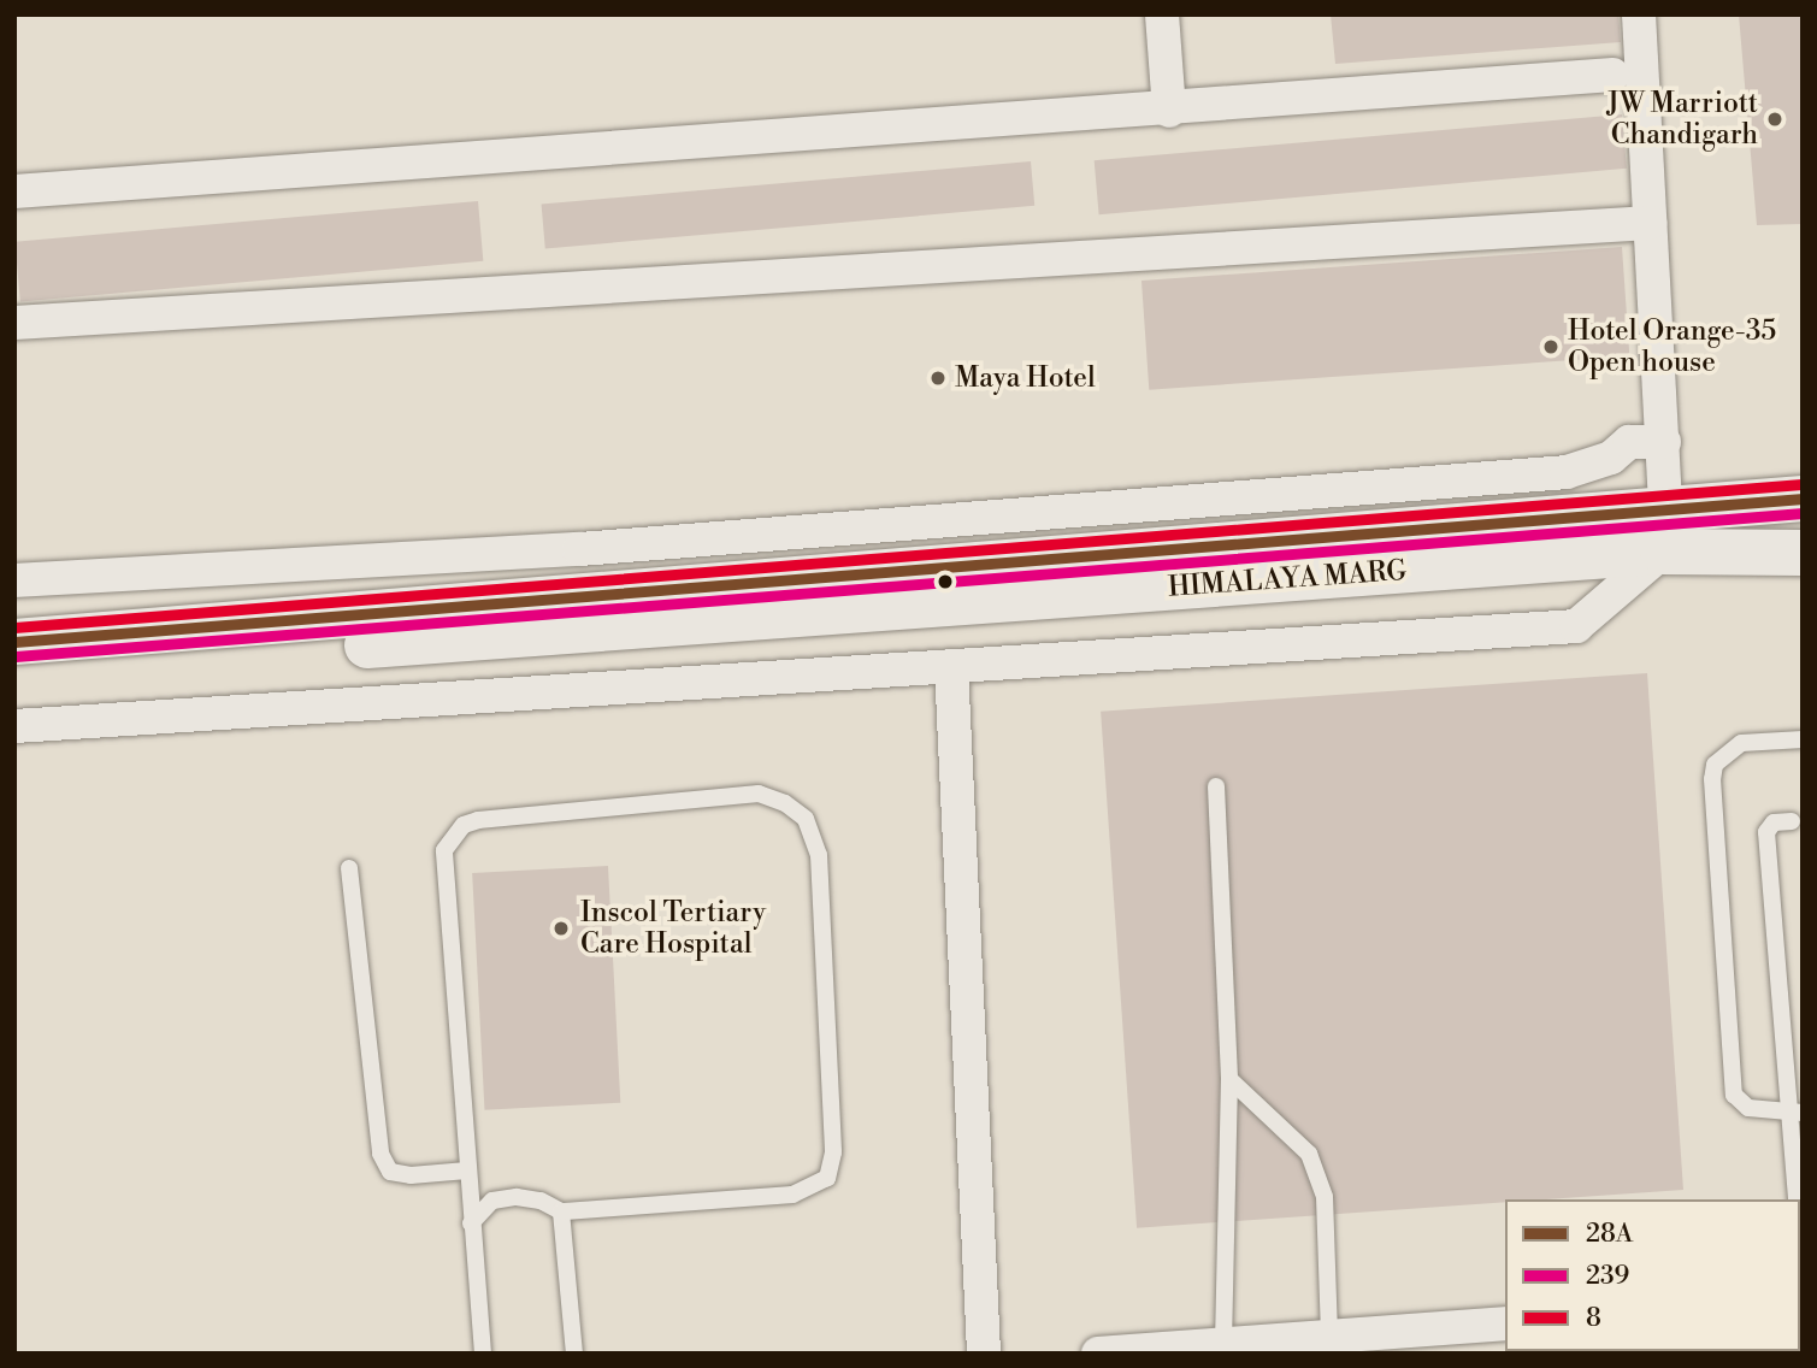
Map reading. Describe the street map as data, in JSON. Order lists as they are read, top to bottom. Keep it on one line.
{"streets":{"main road":["HIMALAYA MARG"]},"places":["JW Marriott Chandigarh","Hotel Orange-35 Open house","Maya Hotel","Inscol Tertiary Care Hospital"],"lines":["transit line 8","transit line 28A","transit line 239"],"legend":["28A","239","8"]}
